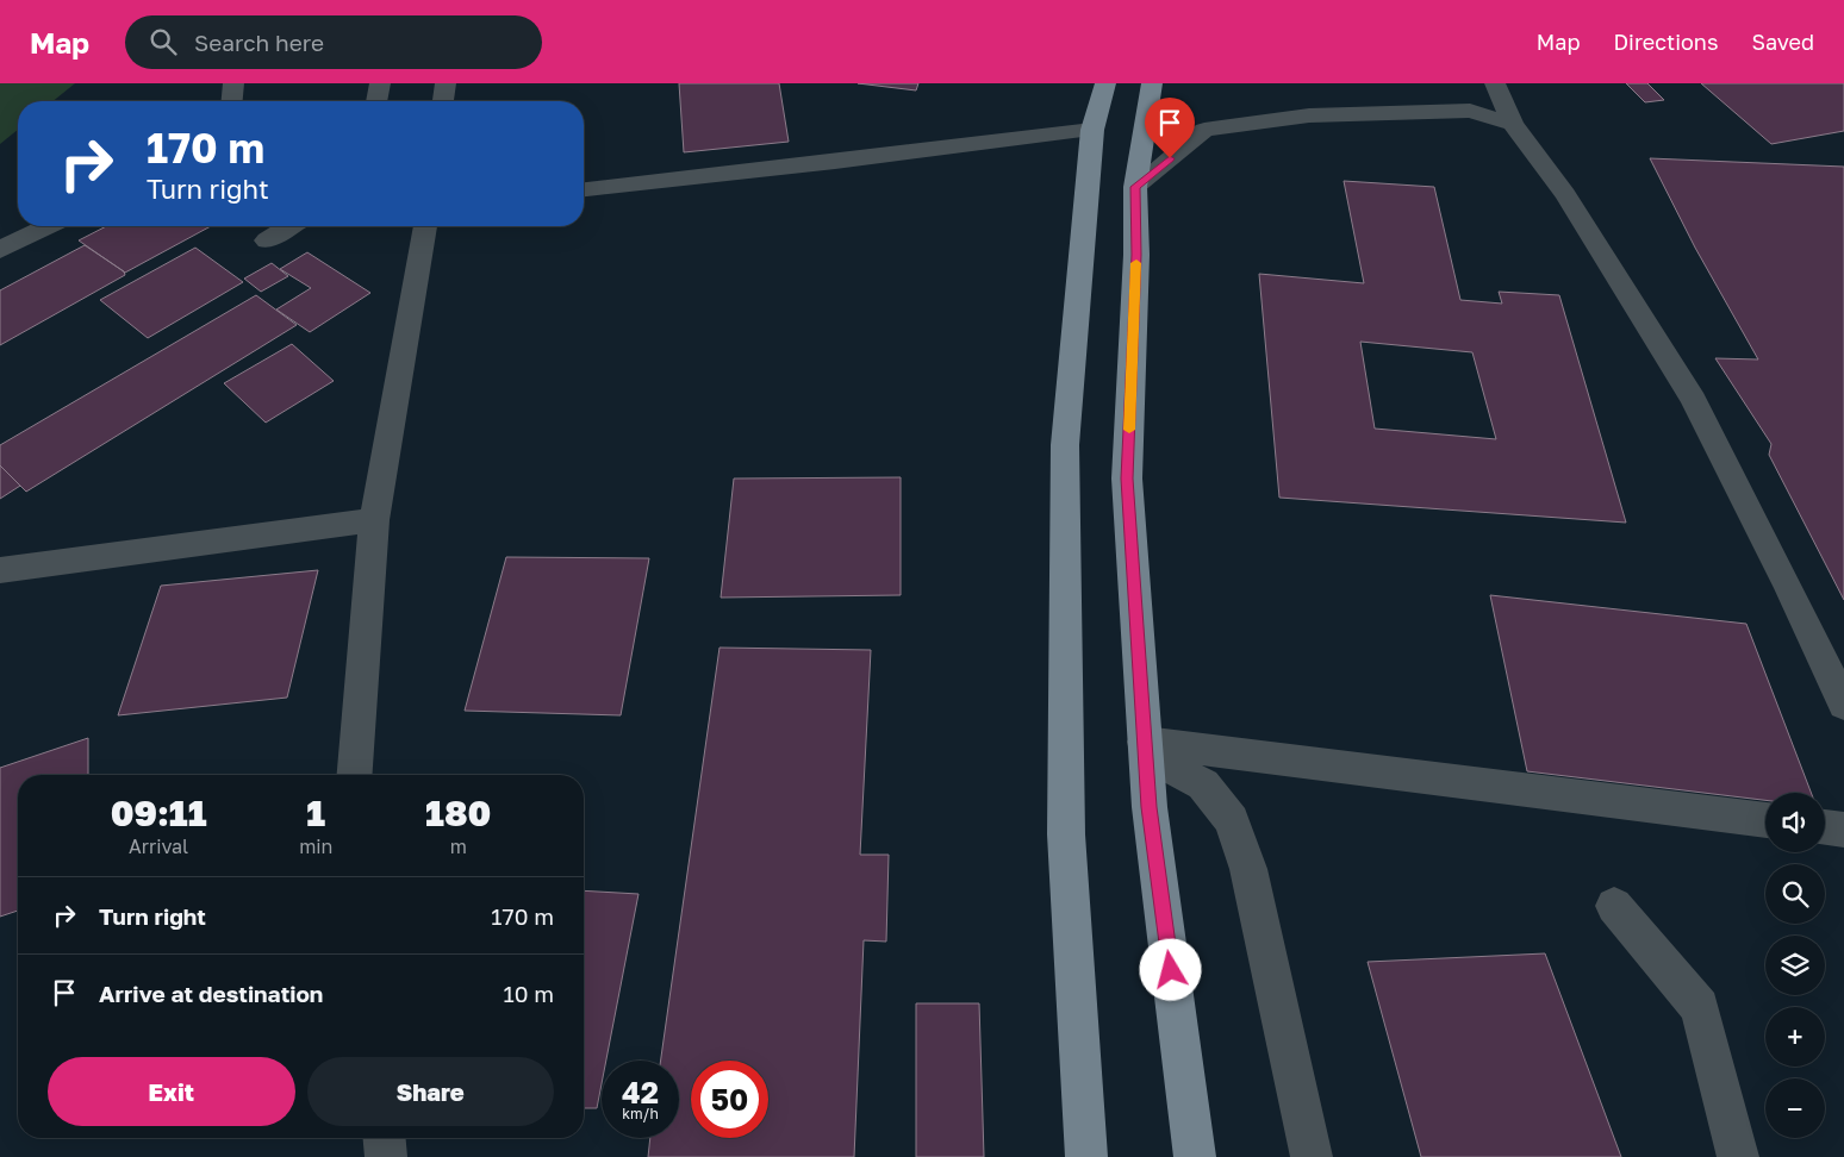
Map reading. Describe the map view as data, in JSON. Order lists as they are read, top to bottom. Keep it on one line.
{"page":{"header":"Map","search":"Search here","nav":["Map","Directions","Saved"],"turn":["170 m","Turn right"],"eta":["09:11","Arrival","1","min","180","m"],"map_buttons":["+","−"],"list":[{"name":"Turn right","value":"170 m"},{"name":"Arrive at destination","value":"10 m"}],"buttons":["Exit","Share"],"speed":"42 km/h","limit":"50"}}
